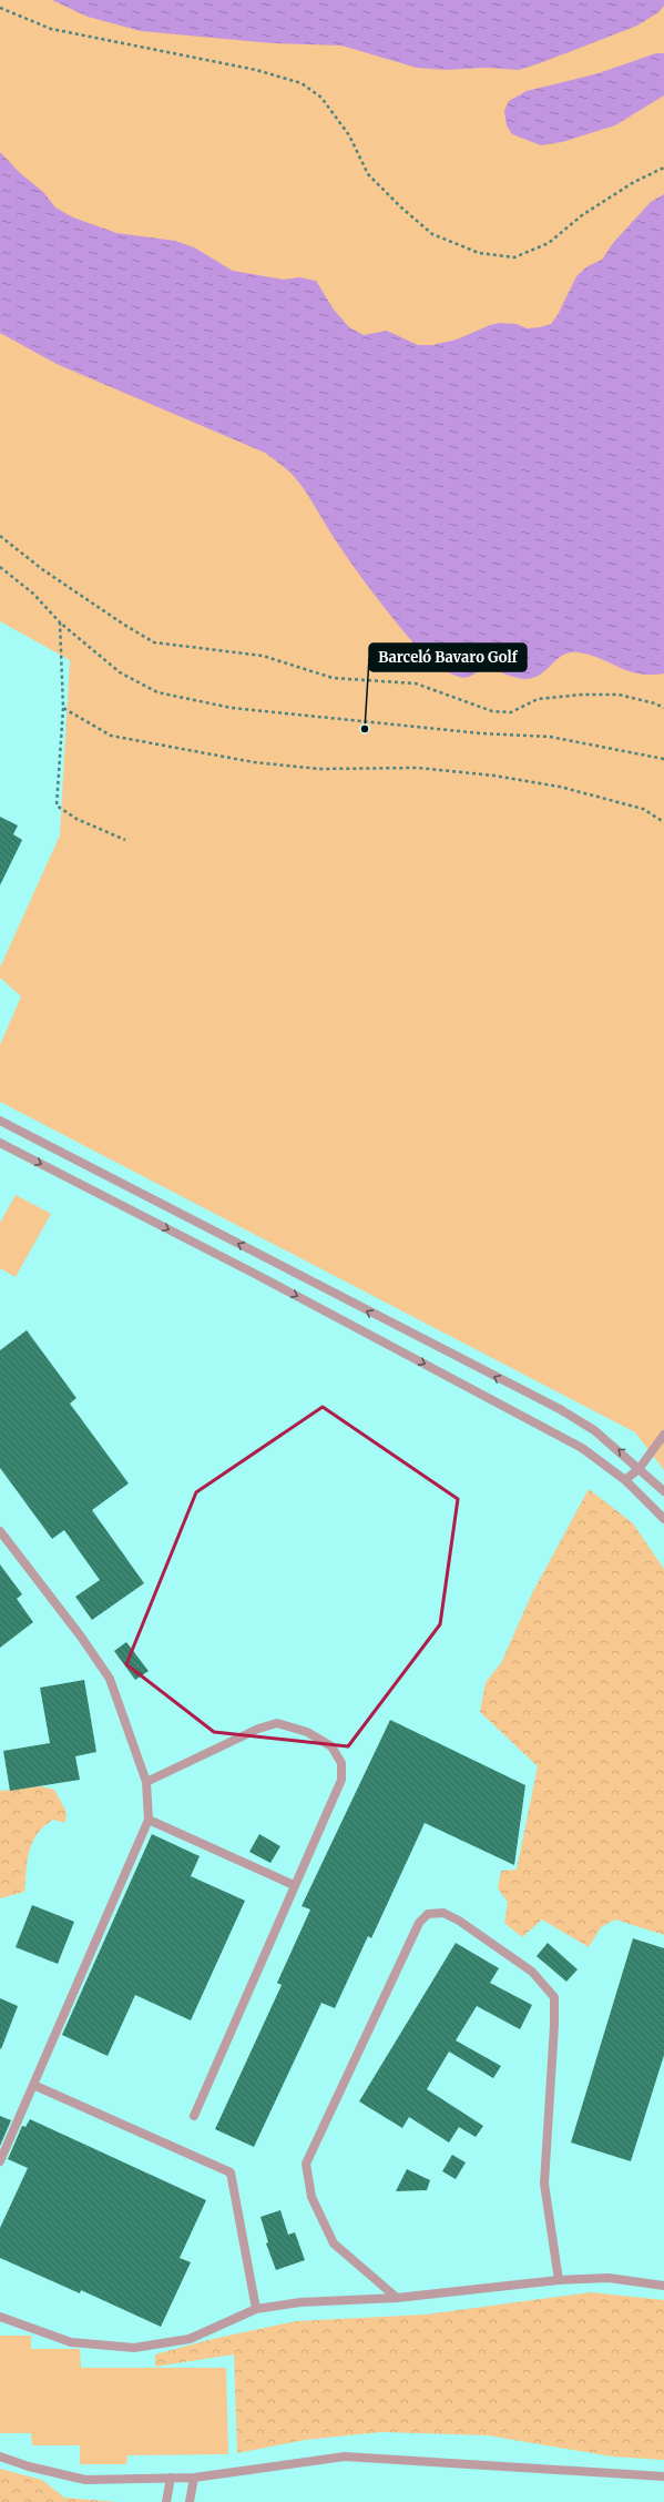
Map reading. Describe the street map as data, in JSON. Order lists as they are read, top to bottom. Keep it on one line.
{"places":["Barceló Bavaro Golf"]}
